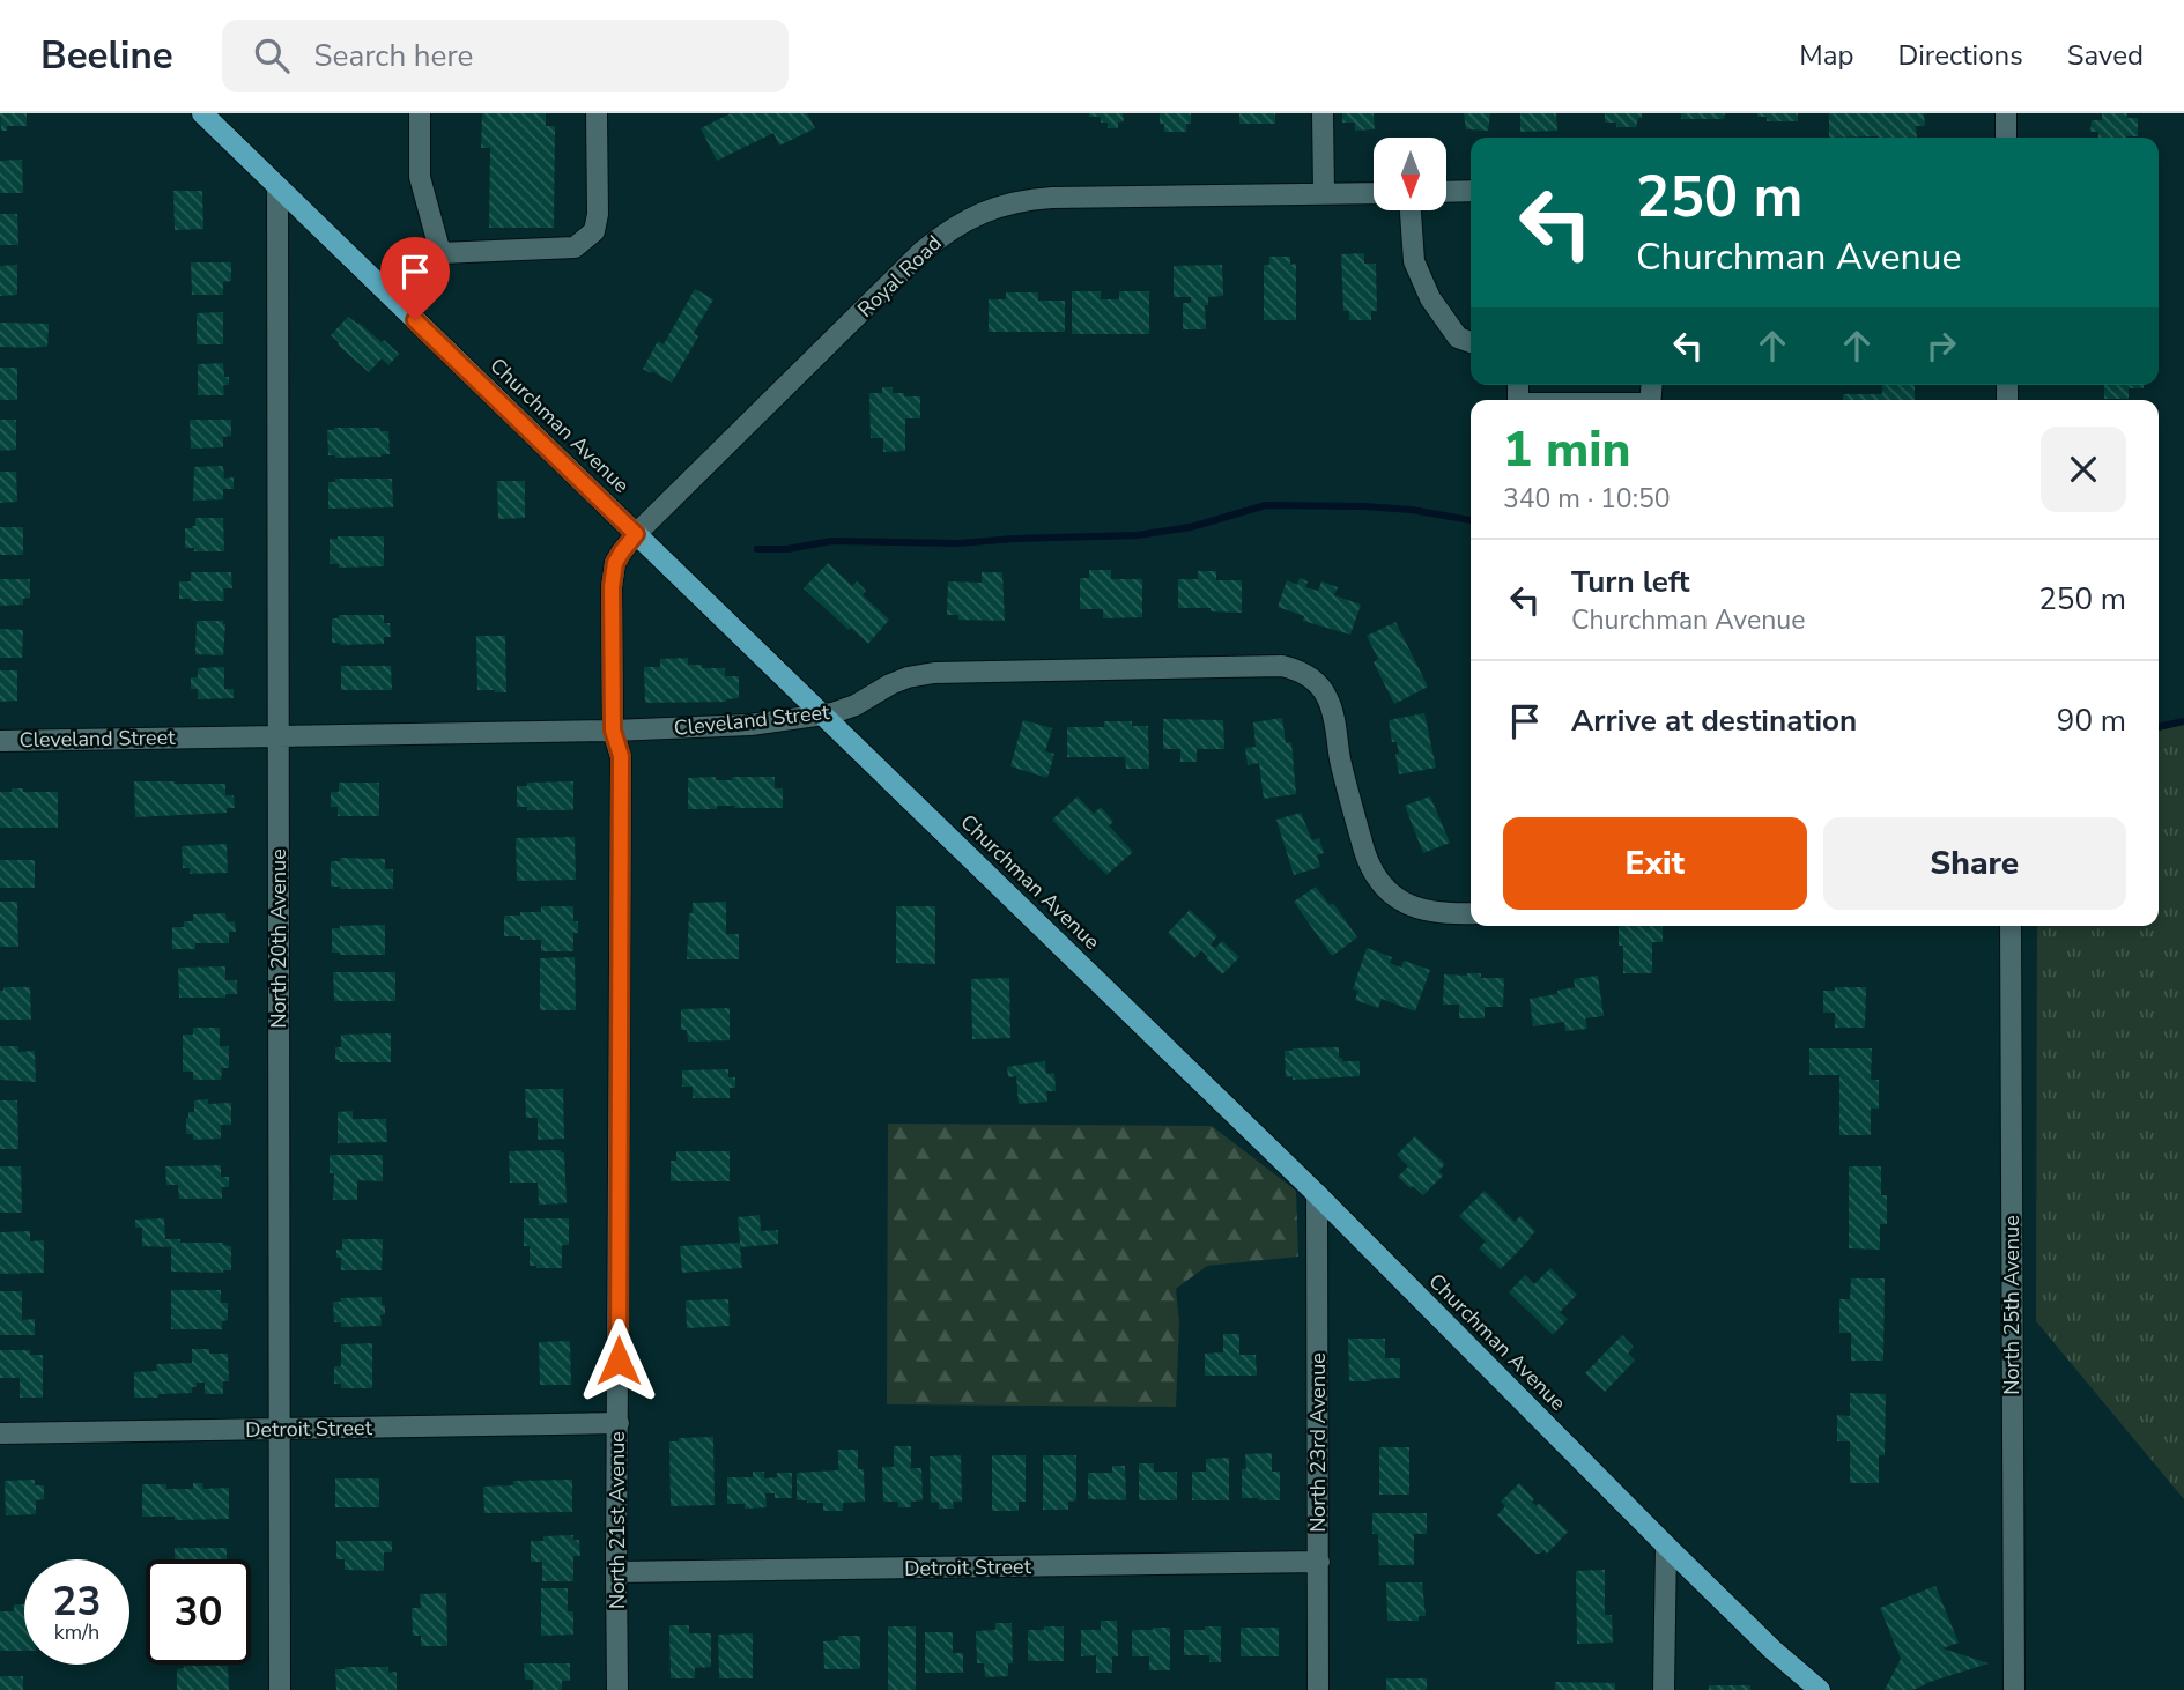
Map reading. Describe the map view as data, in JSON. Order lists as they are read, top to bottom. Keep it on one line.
{"streets":{"main road":["Churchman Avenue"],"street":["Royal Road","Cleveland Street","North 20th Avenue","North 25th Avenue","Detroit Street","North 23rd Avenue","North 21st Avenue"]},"crossings":[["Royal Road","Churchman Avenue"],["Royal Road","North 21st Avenue"],["Churchman Avenue","Cleveland Street"],["Churchman Avenue","North 20th Avenue"],["Churchman Avenue","North 23rd Avenue"],["Churchman Avenue","North 21st Avenue"],["Cleveland Street","North 20th Avenue"],["Cleveland Street","North 21st Avenue"],["North 20th Avenue","Detroit Street"],["Detroit Street","North 23rd Avenue"],["Detroit Street","North 21st Avenue"]],"north":"bottom","page":{"header":"Beeline","search":"Search here","nav":["Map","Directions","Saved"],"turn":["250 m","Churchman Avenue"],"heading":["1 min","340 m · 10:50"],"list":[{"name":"Turn left","note":"Churchman Avenue","value":"250 m"},{"name":"Arrive at destination","value":"90 m"}],"buttons":["Exit","Share"],"speed":"23 km/h","limit":"30"}}
